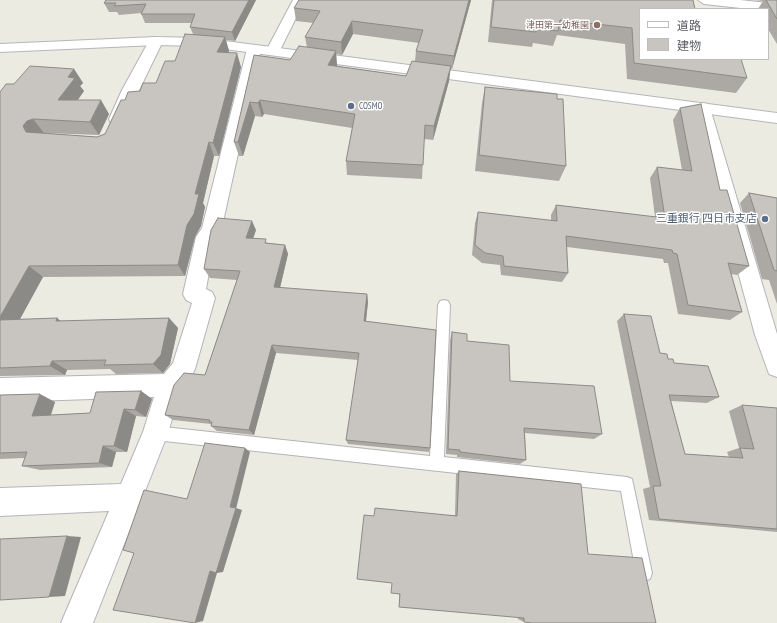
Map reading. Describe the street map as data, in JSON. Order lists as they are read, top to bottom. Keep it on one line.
{"places":["津田第一幼稚園","COSMO","三重銀行 四日市支店"],"legend":["道路","建物"]}
